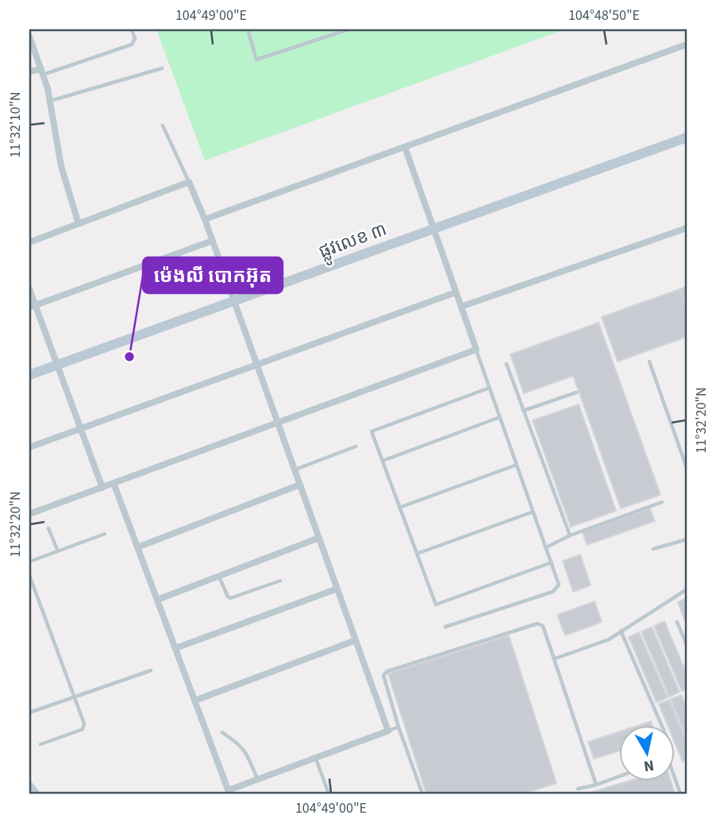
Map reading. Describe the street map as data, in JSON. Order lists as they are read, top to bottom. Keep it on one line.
{"streets":{"street":["ផ្លូវលេខ ៣"]},"places":["ម៉េងលី បោកអ៊ុត"],"north":"bottom","coordinates":["104°49'00\"E","104°48'50\"E","11°32'10\"N","11°32'20\"N"]}
